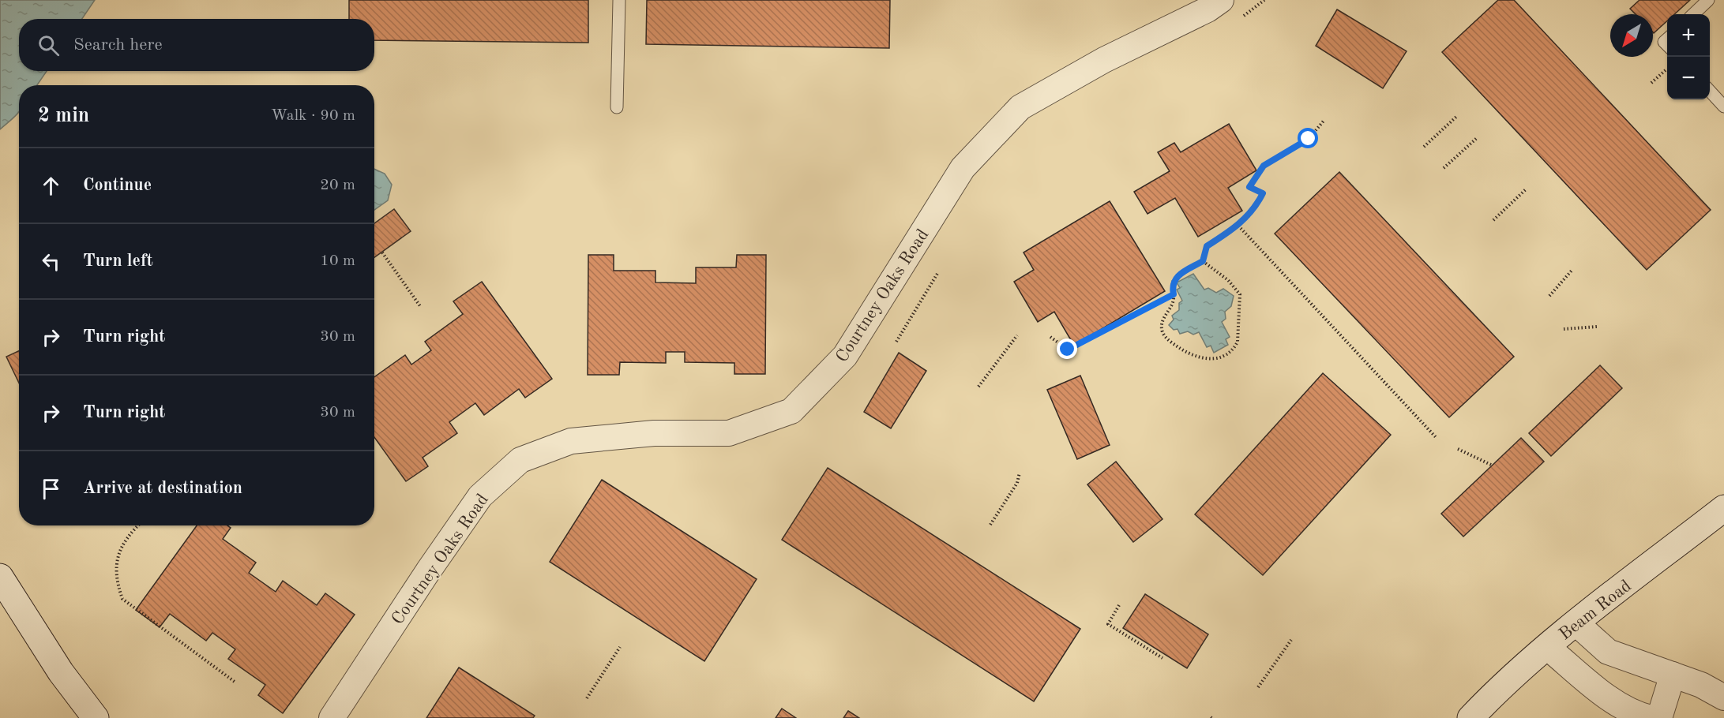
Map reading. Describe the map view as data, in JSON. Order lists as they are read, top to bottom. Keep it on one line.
{"streets":{"street":["Courtney Oaks Road","Beam Road"]},"north":"bottom left","page":{"map_buttons":["+","−"],"search":"Search here","heading":["2 min","Walk · 90 m"],"list":[["Continue","20 m"],["Turn left","10 m"],["Turn right","30 m"],["Turn right","30 m"],"Arrive at destination"]}}
